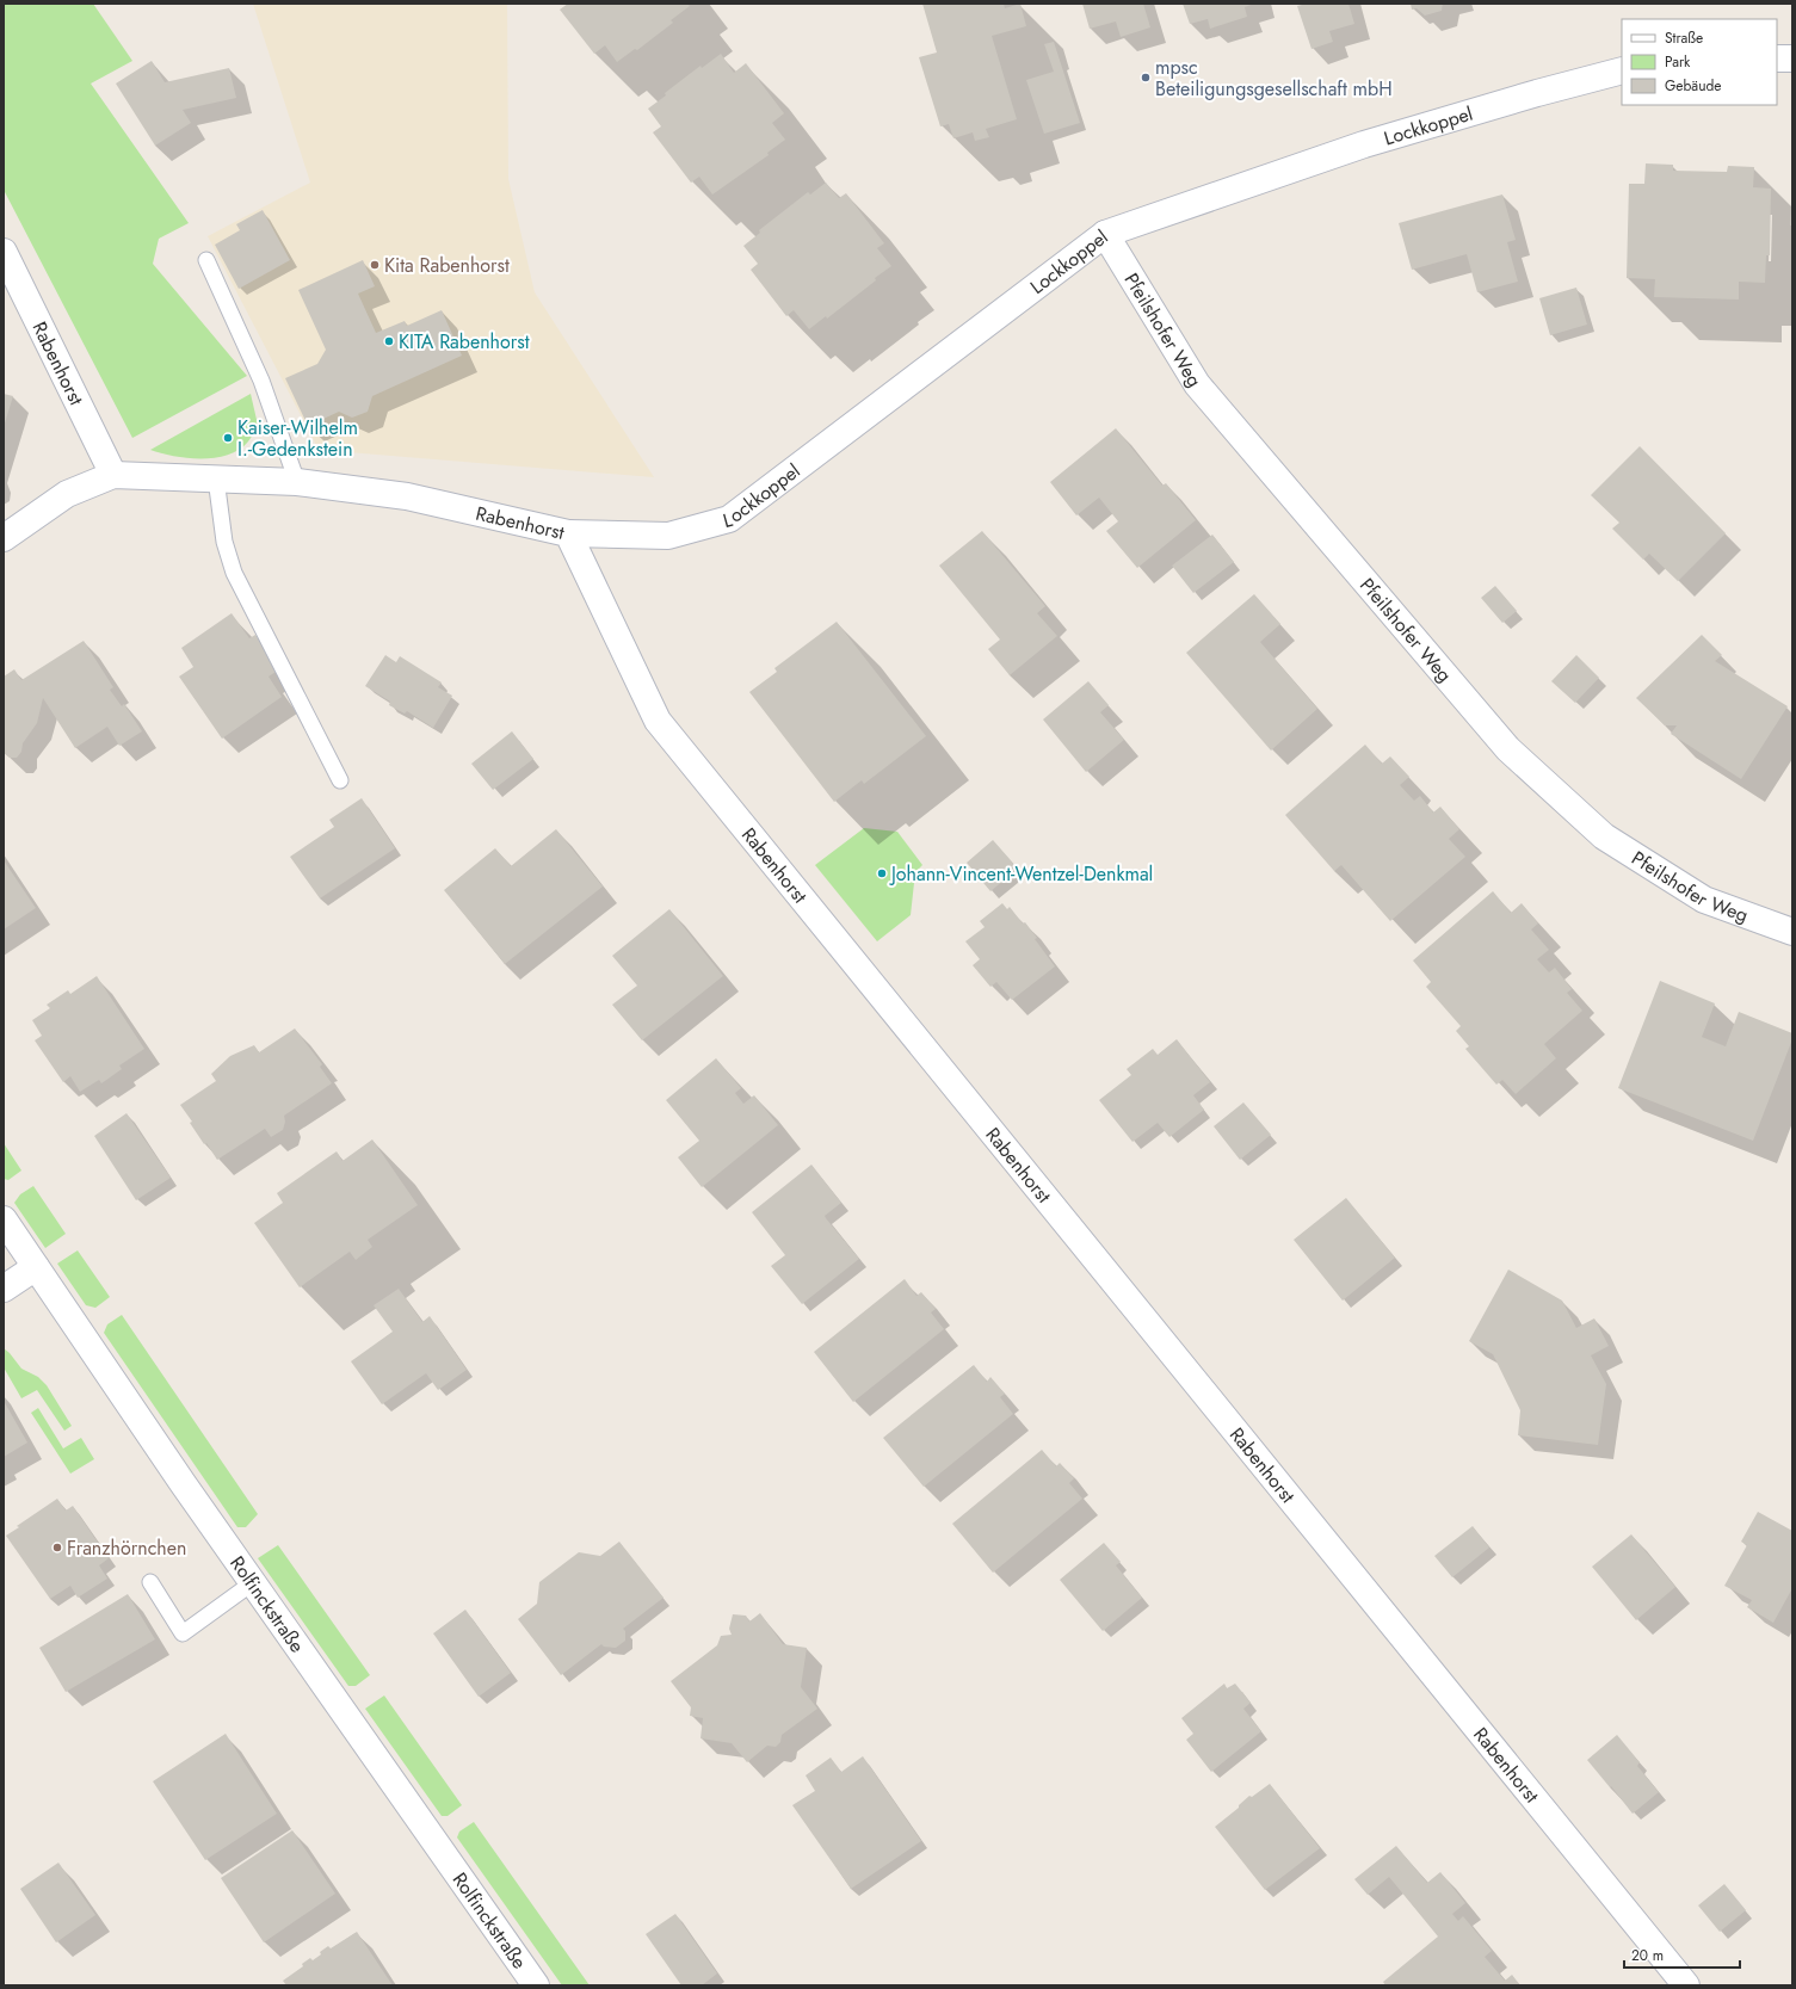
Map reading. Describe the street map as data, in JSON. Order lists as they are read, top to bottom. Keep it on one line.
{"streets":{"street":["Lockkoppel","Pfeilshofer Weg","Rabenhorst","Rolfinckstraße"]},"crossings":[["Lockkoppel","Pfeilshofer Weg"],["Lockkoppel","Rabenhorst"]],"places":["mpsc Beteiligungsgesellschaft mbH","Kita Rabenhorst","KITA Rabenhorst","Kaiser-Wilhelm I.-Gedenkstein","Johann-Vincent-Wentzel-Denkmal","Franzhörnchen"],"legend":["Straße","Park","Gebäude"],"scale_bar":"20 m"}
